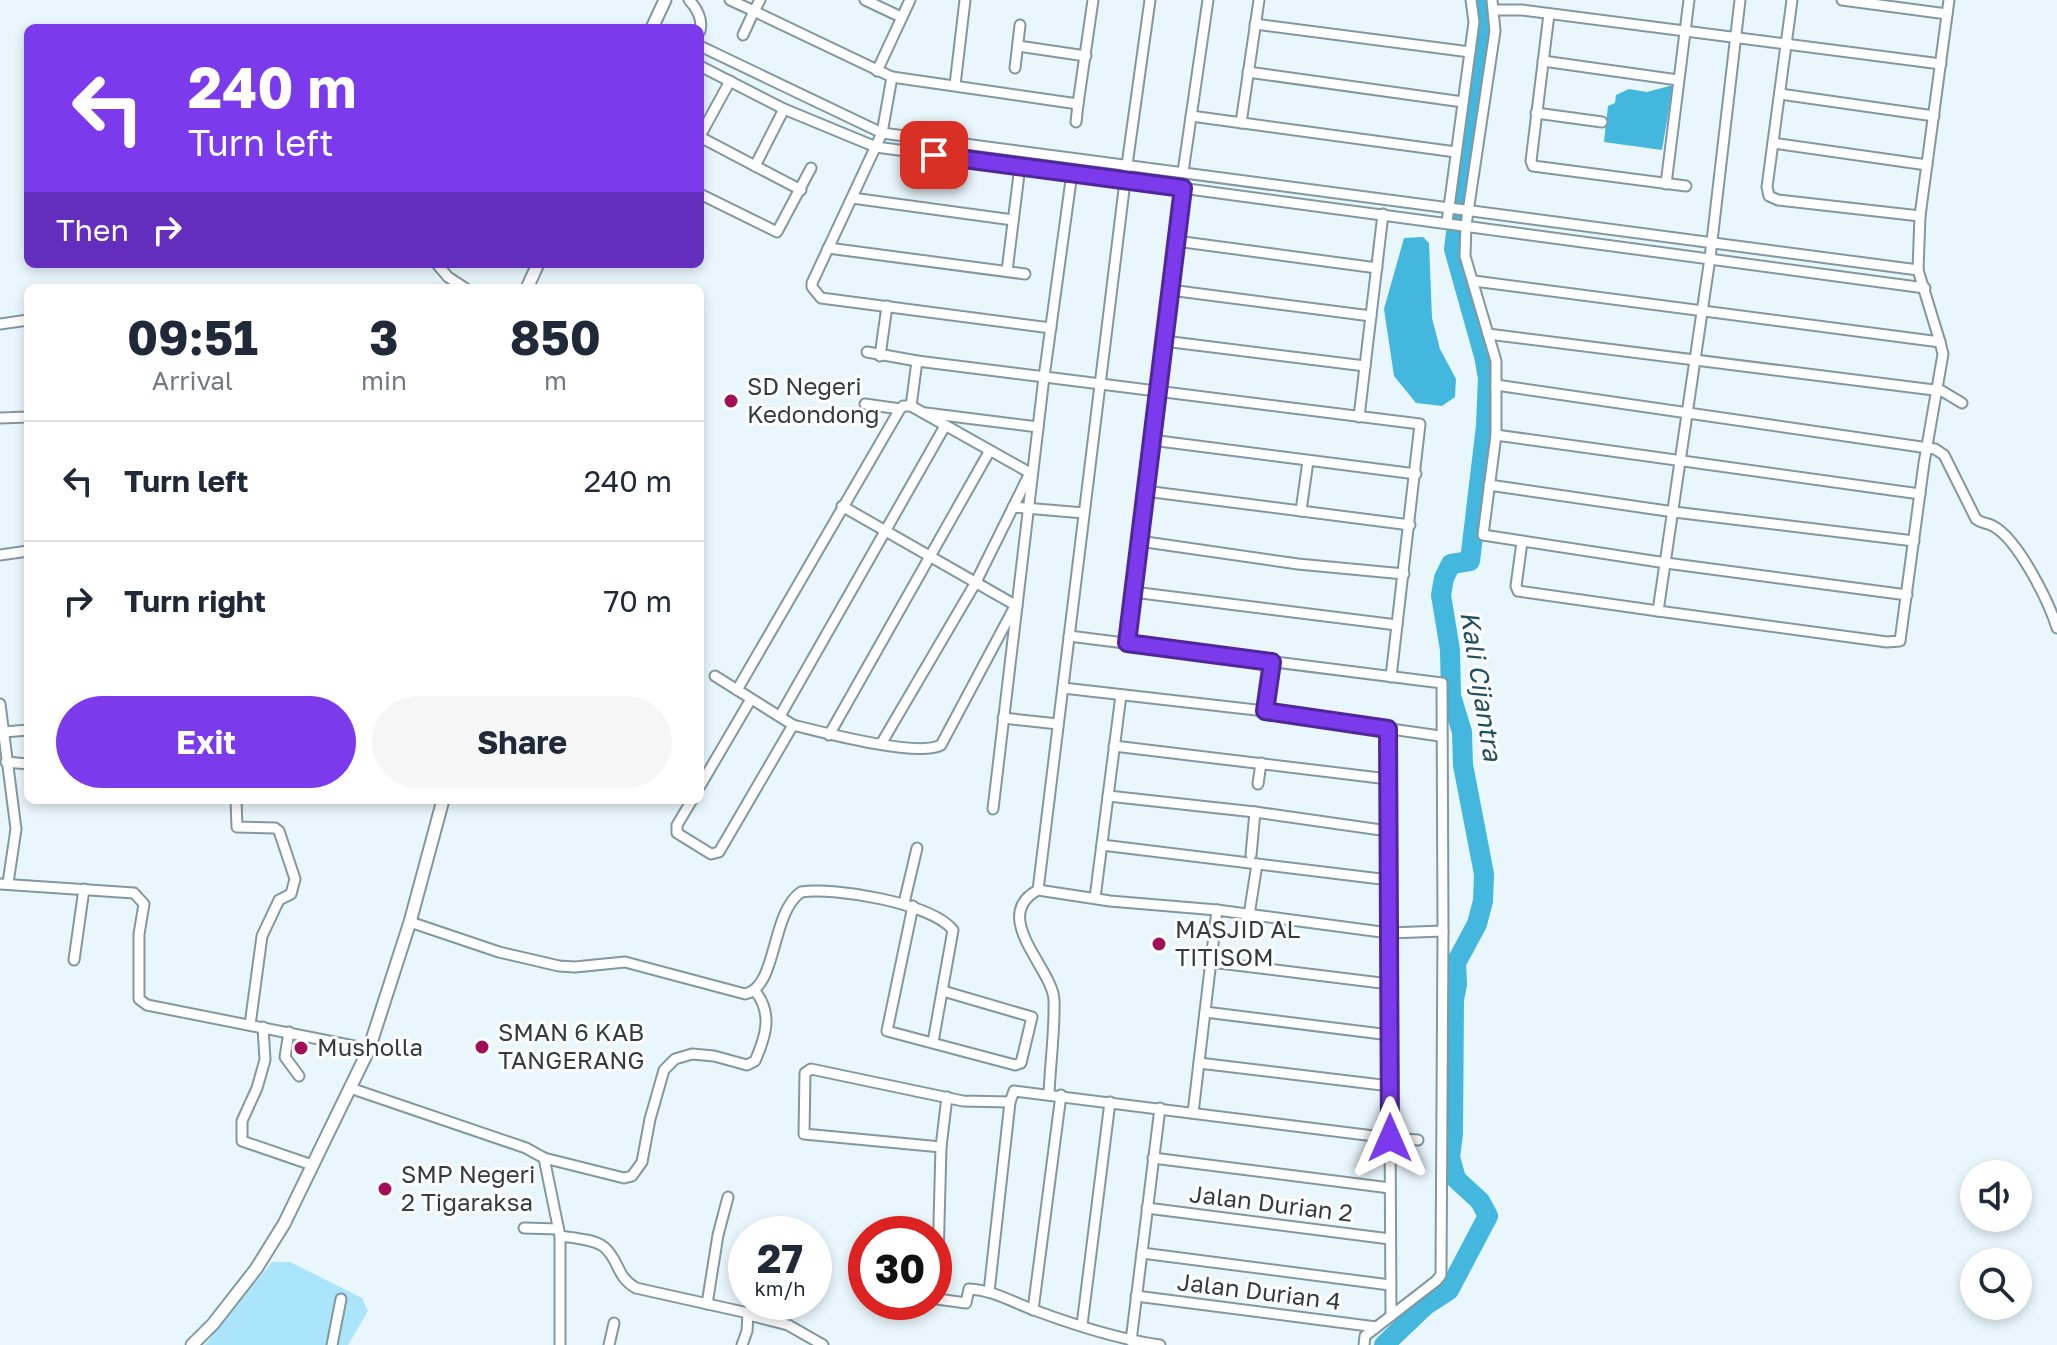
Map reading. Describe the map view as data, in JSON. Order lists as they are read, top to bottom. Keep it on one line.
{"streets":{"street":["Jalan Durian 2","Jalan Durian 4"]},"water":["Kali Cijantra"],"places":["SD Negeri Kedondong","MASJID AL TITISOM","SMAN 6 KAB TANGERANG","Musholla","SMP Negeri 2 Tigaraksa"],"page":{"turn":["240 m","Turn left"],"then":"Then","eta":["09:51","Arrival","3","min","850","m"],"list":[{"name":"Turn left","value":"240 m"},{"name":"Turn right","value":"70 m"}],"buttons":["Exit","Share"],"speed":"27 km/h","limit":"30"}}
